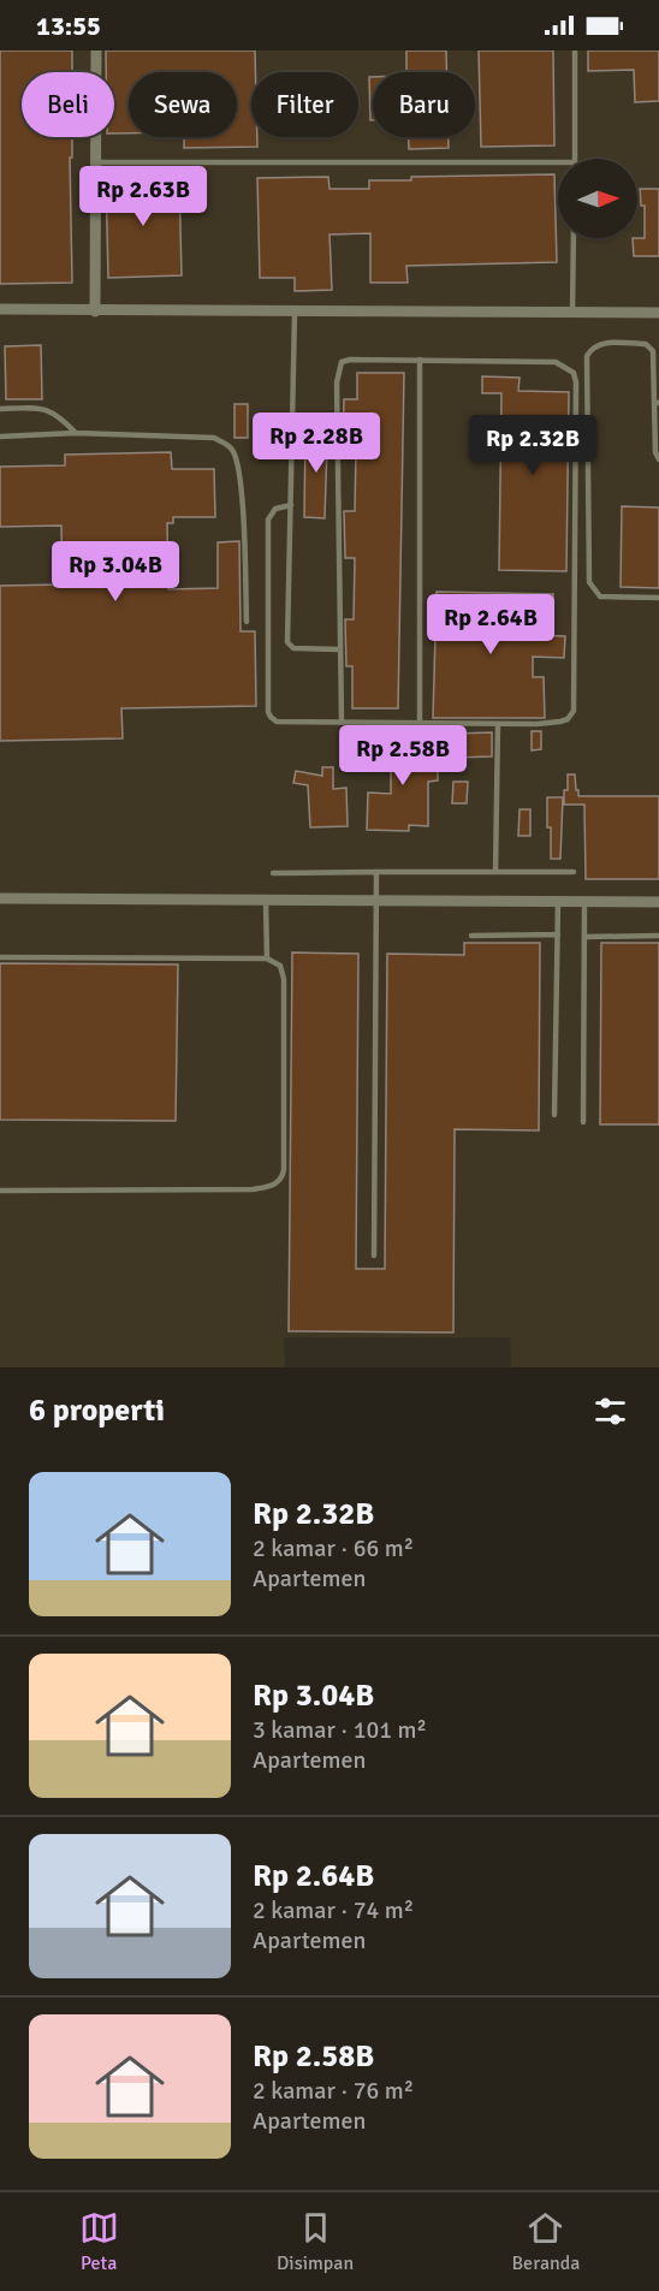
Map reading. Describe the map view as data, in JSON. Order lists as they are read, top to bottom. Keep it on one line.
{"north":"right","page":{"status":"13:55","chip":["Beli","Sewa","Filter","Baru"],"price":["Rp 2.63B","Rp 2.28B","Rp 2.32B","Rp 3.04B","Rp 2.64B","Rp 2.58B"],"heading":"6 properti","list":[{"name":"Rp 2.32B","note":"2 kamar · 66 m² · Apartemen"},{"name":"Rp 3.04B","note":"3 kamar · 101 m² · Apartemen"},{"name":"Rp 2.64B","note":"2 kamar · 74 m² · Apartemen"},{"name":"Rp 2.58B","note":"2 kamar · 76 m² · Apartemen"}],"tabs":["Peta","Disimpan","Beranda"]}}
